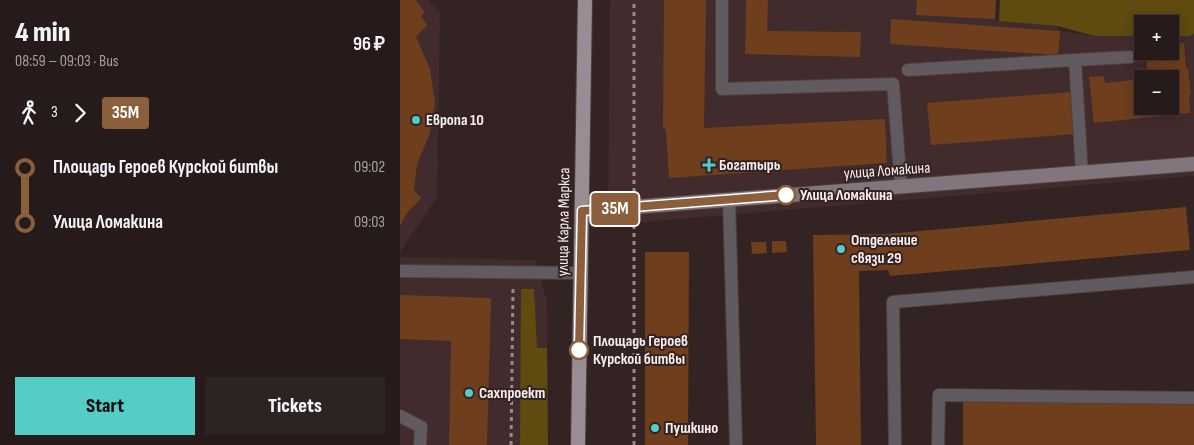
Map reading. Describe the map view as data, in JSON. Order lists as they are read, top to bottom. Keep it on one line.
{"streets":{"main road":["улица Ломакина","улица Карла Маркса"]},"crossings":[["улица Ломакина","улица Карла Маркса"]],"places":{"other":["Европа 10","Улица Ломакина","Отделение связи 29","Площадь Героев Курской битвы","Сахпроект","Пушкино"],"health":["Богатырь"]},"lines":["bus line 35М"],"page":{"heading":["4 min","08:59 – 09:03 · Bus","96 ₽"],"on_map":"35М","map_buttons":["+","−"],"legs":["3","35М"],"list":[{"name":"Площадь Героев Курской битвы","value":"09:02"},{"name":"Улица Ломакина","value":"09:03"}],"buttons":["Start","Tickets"]}}
